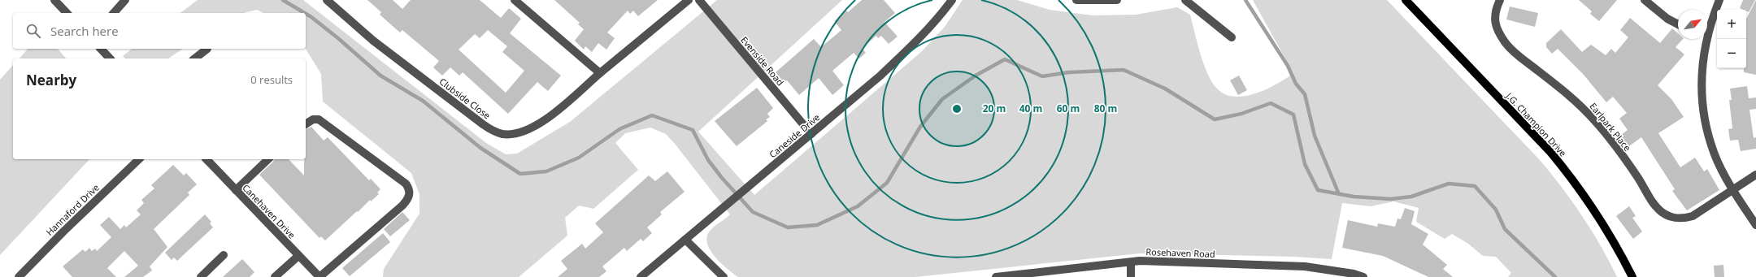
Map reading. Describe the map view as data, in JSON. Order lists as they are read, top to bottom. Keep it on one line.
{"streets":{"main road":["J.G. Champion Drive"],"street":["Evenside Road","Clubside Close","Earlpark Place","Caneside Drive","Hannaford Drive","Canehaven Drive","Rosehaven Road"]},"crossings":[["Evenside Road","Caneside Drive"]],"north":"top right","page":{"map_buttons":["+","−"],"search":"Search here","heading":["Nearby","0 results"]},"rings":["20 m","40 m","60 m","80 m"]}
